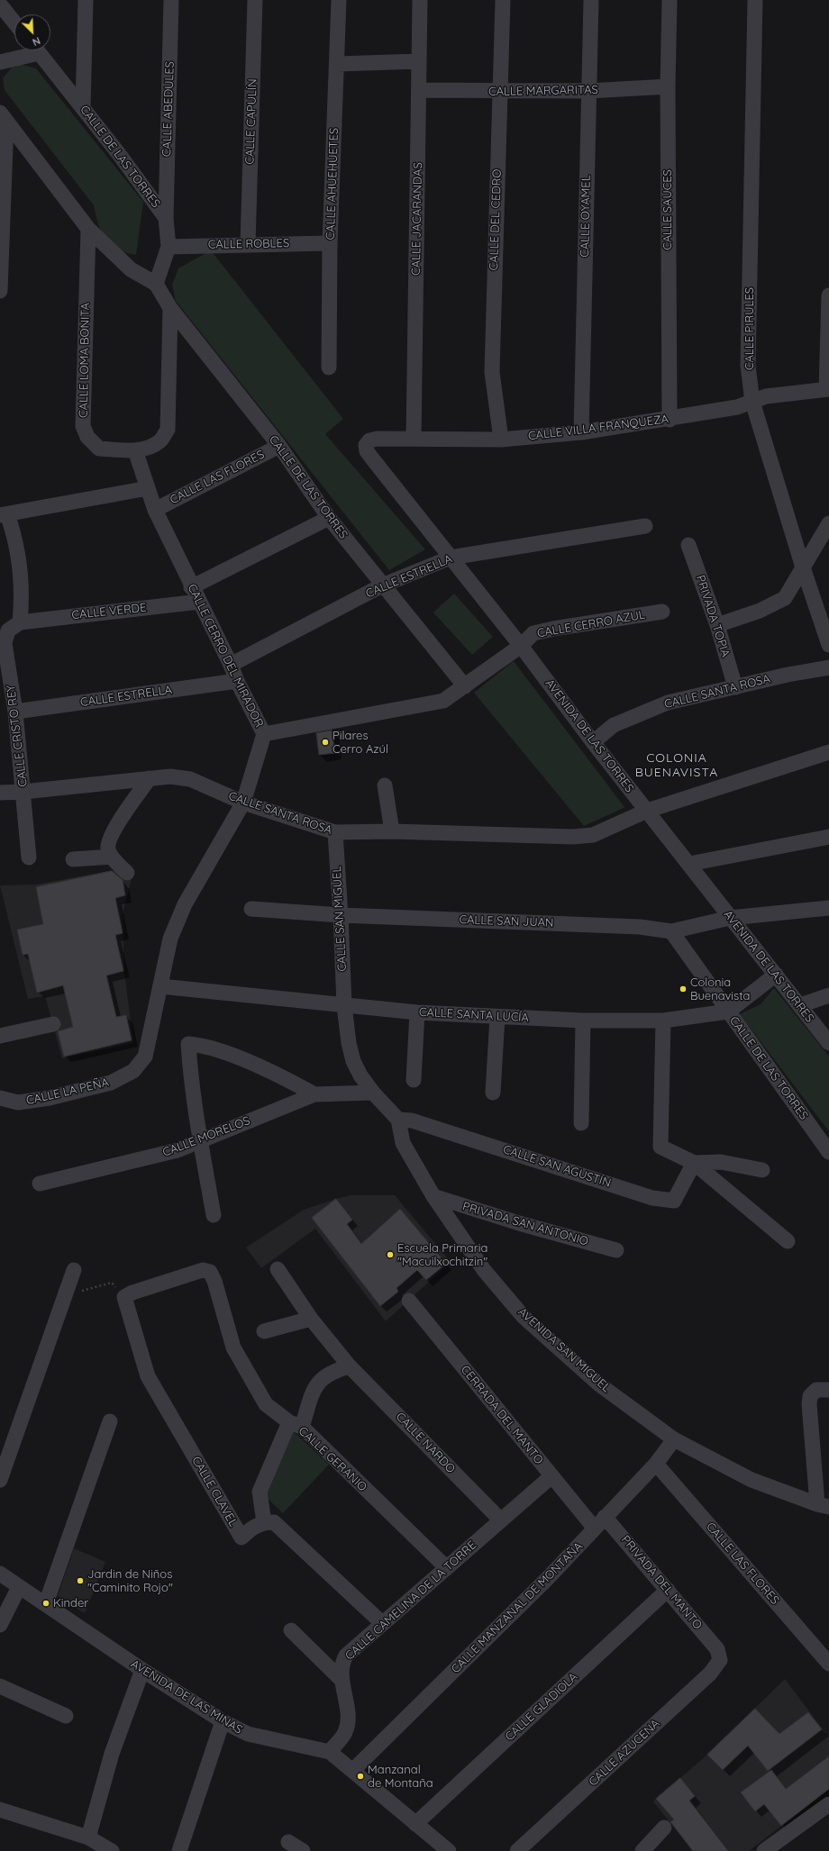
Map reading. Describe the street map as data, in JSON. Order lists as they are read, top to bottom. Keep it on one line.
{"streets":{"street":["CALLE MARGARITAS","CALLE ABEDULES","CALLE CAPULÍN","CALLE DE LAS TORRES","CALLE AHUEHUETES","CALLE SAUCES","CALLE OYAMEL","CALLE JACARANDAS","CALLE DEL CEDRO","CALLE ROBLES","CALLE PIRULES","CALLE LOMA BONITA","CALLE VILLA FRANQUEZA","CALLE LAS FLORES","CALLE ESTRELLA","CALLE VERDE","PRIVADA TOPIA","CALLE CERRO AZUL","CALLE CERRO DEL MIRADOR","CALLE SANTA ROSA","CALLE CRISTO REY","AVENIDA DE LAS TORRES","CALLE SAN MIGUEL","CALLE SAN JUAN","CALLE SANTA LUCÍA","CALLE LA PEÑA","CALLE MORELOS","CALLE SAN AGUSTÍN","PRIVADA SAN ANTONIO","AVENIDA SAN MIGUEL","CERRADA DEL MANTO","CALLE NARDO","CALLE GERANIO","CALLE CLAVEL","PRIVADA DEL MANTO","CALLE CAMELINA DE LA TORRE","CALLE MANZANAL DE MONTAÑA","AVENIDA DE LAS MINAS","CALLE GLADIOLA","CALLE AZUCENA"]},"crossings":[["CALLE MARGARITAS","CALLE SAUCES"],["CALLE MARGARITAS","CALLE OYAMEL"],["CALLE MARGARITAS","CALLE JACARANDAS"],["CALLE MARGARITAS","CALLE DEL CEDRO"],["CALLE ABEDULES","CALLE DE LAS TORRES"],["CALLE CAPULÍN","CALLE ROBLES"],["CALLE DE LAS TORRES","CALLE ROBLES"],["CALLE DE LAS TORRES","CALLE LOMA BONITA"],["CALLE DE LAS TORRES","CALLE LAS FLORES"],["CALLE DE LAS TORRES","CALLE ESTRELLA"],["CALLE DE LAS TORRES","CALLE CERRO AZUL"],["CALLE DE LAS TORRES","CALLE SAN JUAN"],["CALLE DE LAS TORRES","CALLE SANTA LUCÍA"],["CALLE AHUEHUETES","CALLE ROBLES"],["CALLE SAUCES","CALLE VILLA FRANQUEZA"],["CALLE OYAMEL","CALLE VILLA FRANQUEZA"],["CALLE JACARANDAS","CALLE VILLA FRANQUEZA"],["CALLE DEL CEDRO","CALLE VILLA FRANQUEZA"],["CALLE PIRULES","CALLE VILLA FRANQUEZA"],["CALLE LOMA BONITA","CALLE CERRO DEL MIRADOR"],["CALLE VILLA FRANQUEZA","AVENIDA DE LAS TORRES"],["CALLE LAS FLORES","CALLE CERRO DEL MIRADOR"],["CALLE LAS FLORES","CALLE MANZANAL DE MONTAÑA"],["CALLE ESTRELLA","CALLE CERRO DEL MIRADOR"],["CALLE ESTRELLA","CALLE CRISTO REY"],["CALLE ESTRELLA","AVENIDA DE LAS TORRES"],["CALLE VERDE","CALLE CERRO DEL MIRADOR"],["CALLE VERDE","CALLE CRISTO REY"],["PRIVADA TOPIA","CALLE SANTA ROSA"],["CALLE CERRO AZUL","CALLE CERRO DEL MIRADOR"],["CALLE CERRO AZUL","AVENIDA DE LAS TORRES"],["CALLE CERRO DEL MIRADOR","CALLE SANTA ROSA"],["CALLE CERRO DEL MIRADOR","CALLE SANTA LUCÍA"],["CALLE CERRO DEL MIRADOR","CALLE LA PEÑA"],["CALLE SANTA ROSA","CALLE CRISTO REY"],["CALLE SANTA ROSA","AVENIDA DE LAS TORRES"],["CALLE SANTA ROSA","CALLE SAN MIGUEL"],["AVENIDA DE LAS TORRES","CALLE SANTA LUCÍA"],["CALLE SAN MIGUEL","CALLE SAN JUAN"],["CALLE SAN MIGUEL","CALLE SANTA LUCÍA"],["CALLE SAN AGUSTÍN","AVENIDA SAN MIGUEL"],["PRIVADA SAN ANTONIO","AVENIDA SAN MIGUEL"],["AVENIDA SAN MIGUEL","CALLE MANZANAL DE MONTAÑA"],["CERRADA DEL MANTO","CALLE CAMELINA DE LA TORRE"],["CERRADA DEL MANTO","CALLE MANZANAL DE MONTAÑA"],["CALLE NARDO","CALLE CAMELINA DE LA TORRE"],["CALLE GERANIO","CALLE CLAVEL"],["CALLE GERANIO","CALLE CAMELINA DE LA TORRE"],["PRIVADA DEL MANTO","CALLE MANZANAL DE MONTAÑA"],["PRIVADA DEL MANTO","CALLE GLADIOLA"],["PRIVADA DEL MANTO","CALLE AZUCENA"],["CALLE CAMELINA DE LA TORRE","AVENIDA DE LAS MINAS"],["CALLE MANZANAL DE MONTAÑA","AVENIDA DE LAS MINAS"],["AVENIDA DE LAS MINAS","CALLE GLADIOLA"]],"districts":["COLONIA BUENAVISTA"],"places":["Pilares Cerro Azúl","Colonia Buenavista","Escuela Primaria \"Macuilxochitzin\"","Jardin de Niños \"Caminito Rojo\"","Kinder","Manzanal de Montaña"],"north":"bottom right"}
